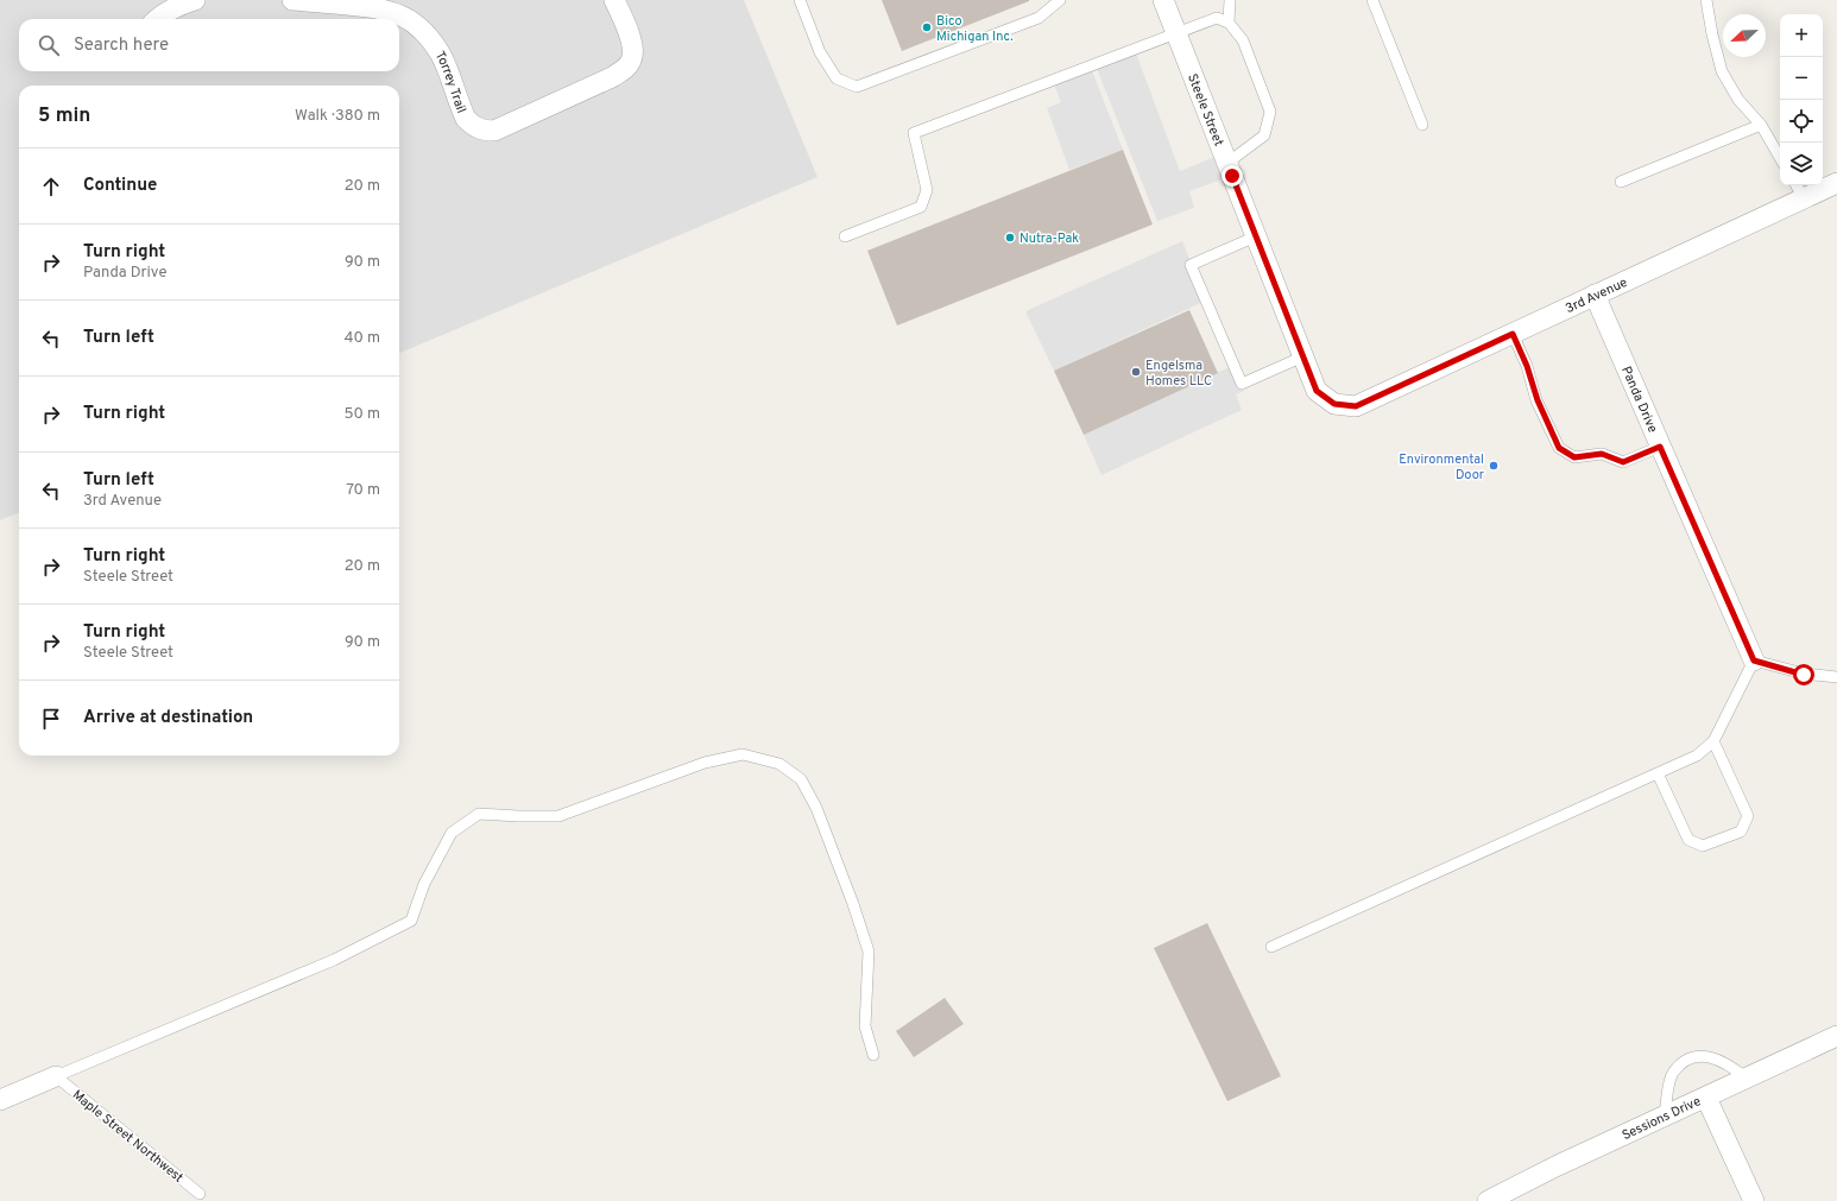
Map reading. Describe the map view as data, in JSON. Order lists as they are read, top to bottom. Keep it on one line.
{"streets":{"street":["Torrey Trail","Steele Street","3rd Avenue","Panda Drive","Sessions Drive"],"lane":["Maple Street Northwest"]},"crossings":[["Steele Street","3rd Avenue"],["3rd Avenue","Panda Drive"]],"places":["Bico Michigan Inc.","Nutra-Pak","Engelsma Homes LLC","Environmental Door"],"north":"bottom left","page":{"map_buttons":["+","−"],"search":"Search here","heading":["5 min","Walk · 380 m"],"list":[["Continue","20 m"],["Turn right","Panda Drive","90 m"],["Turn left","40 m"],["Turn right","50 m"],["Turn left","3rd Avenue","70 m"],["Turn right","Steele Street","20 m"],["Turn right","Steele Street","90 m"],"Arrive at destination"]}}
